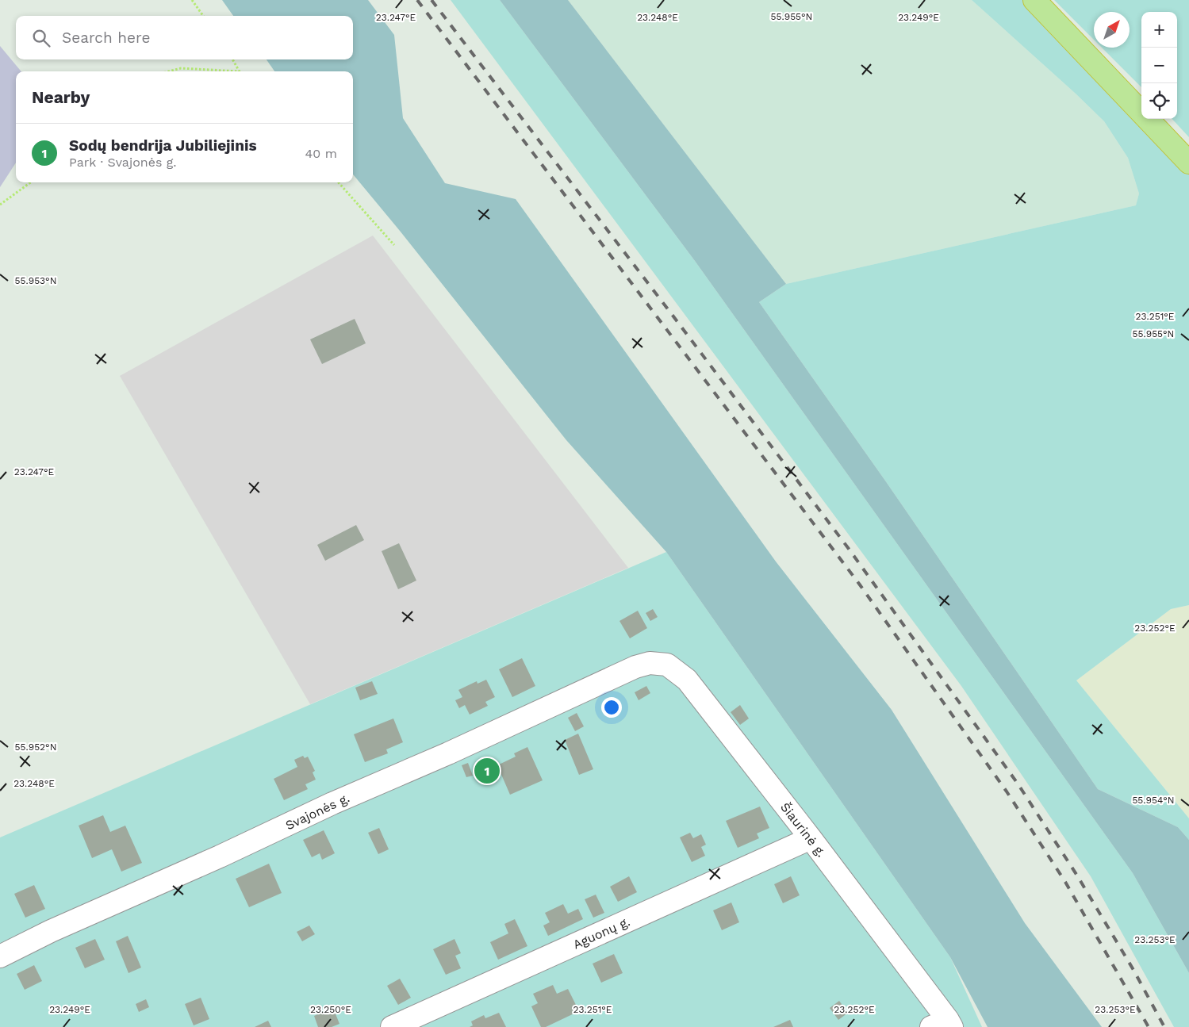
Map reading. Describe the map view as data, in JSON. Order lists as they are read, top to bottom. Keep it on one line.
{"streets":{"street":["Svajonės g.","Šiaurinė g.","Aguonų g."]},"crossings":[["Svajonės g.","Šiaurinė g."],["Šiaurinė g.","Aguonų g."]],"north":"top right","page":{"map_buttons":["+","−"],"search":"Search here","heading":"Nearby","list":[{"mark":"1","name":"Sodų bendrija Jubiliejinis","note":"Park · Svajonės g.","value":"40 m"}],"pins":"1"},"coordinates":["55.955°N","23.247°E","23.248°E","23.249°E","55.953°N","23.251°E","23.252°E","55.952°N","55.954°N","23.253°E","23.250°E"]}
